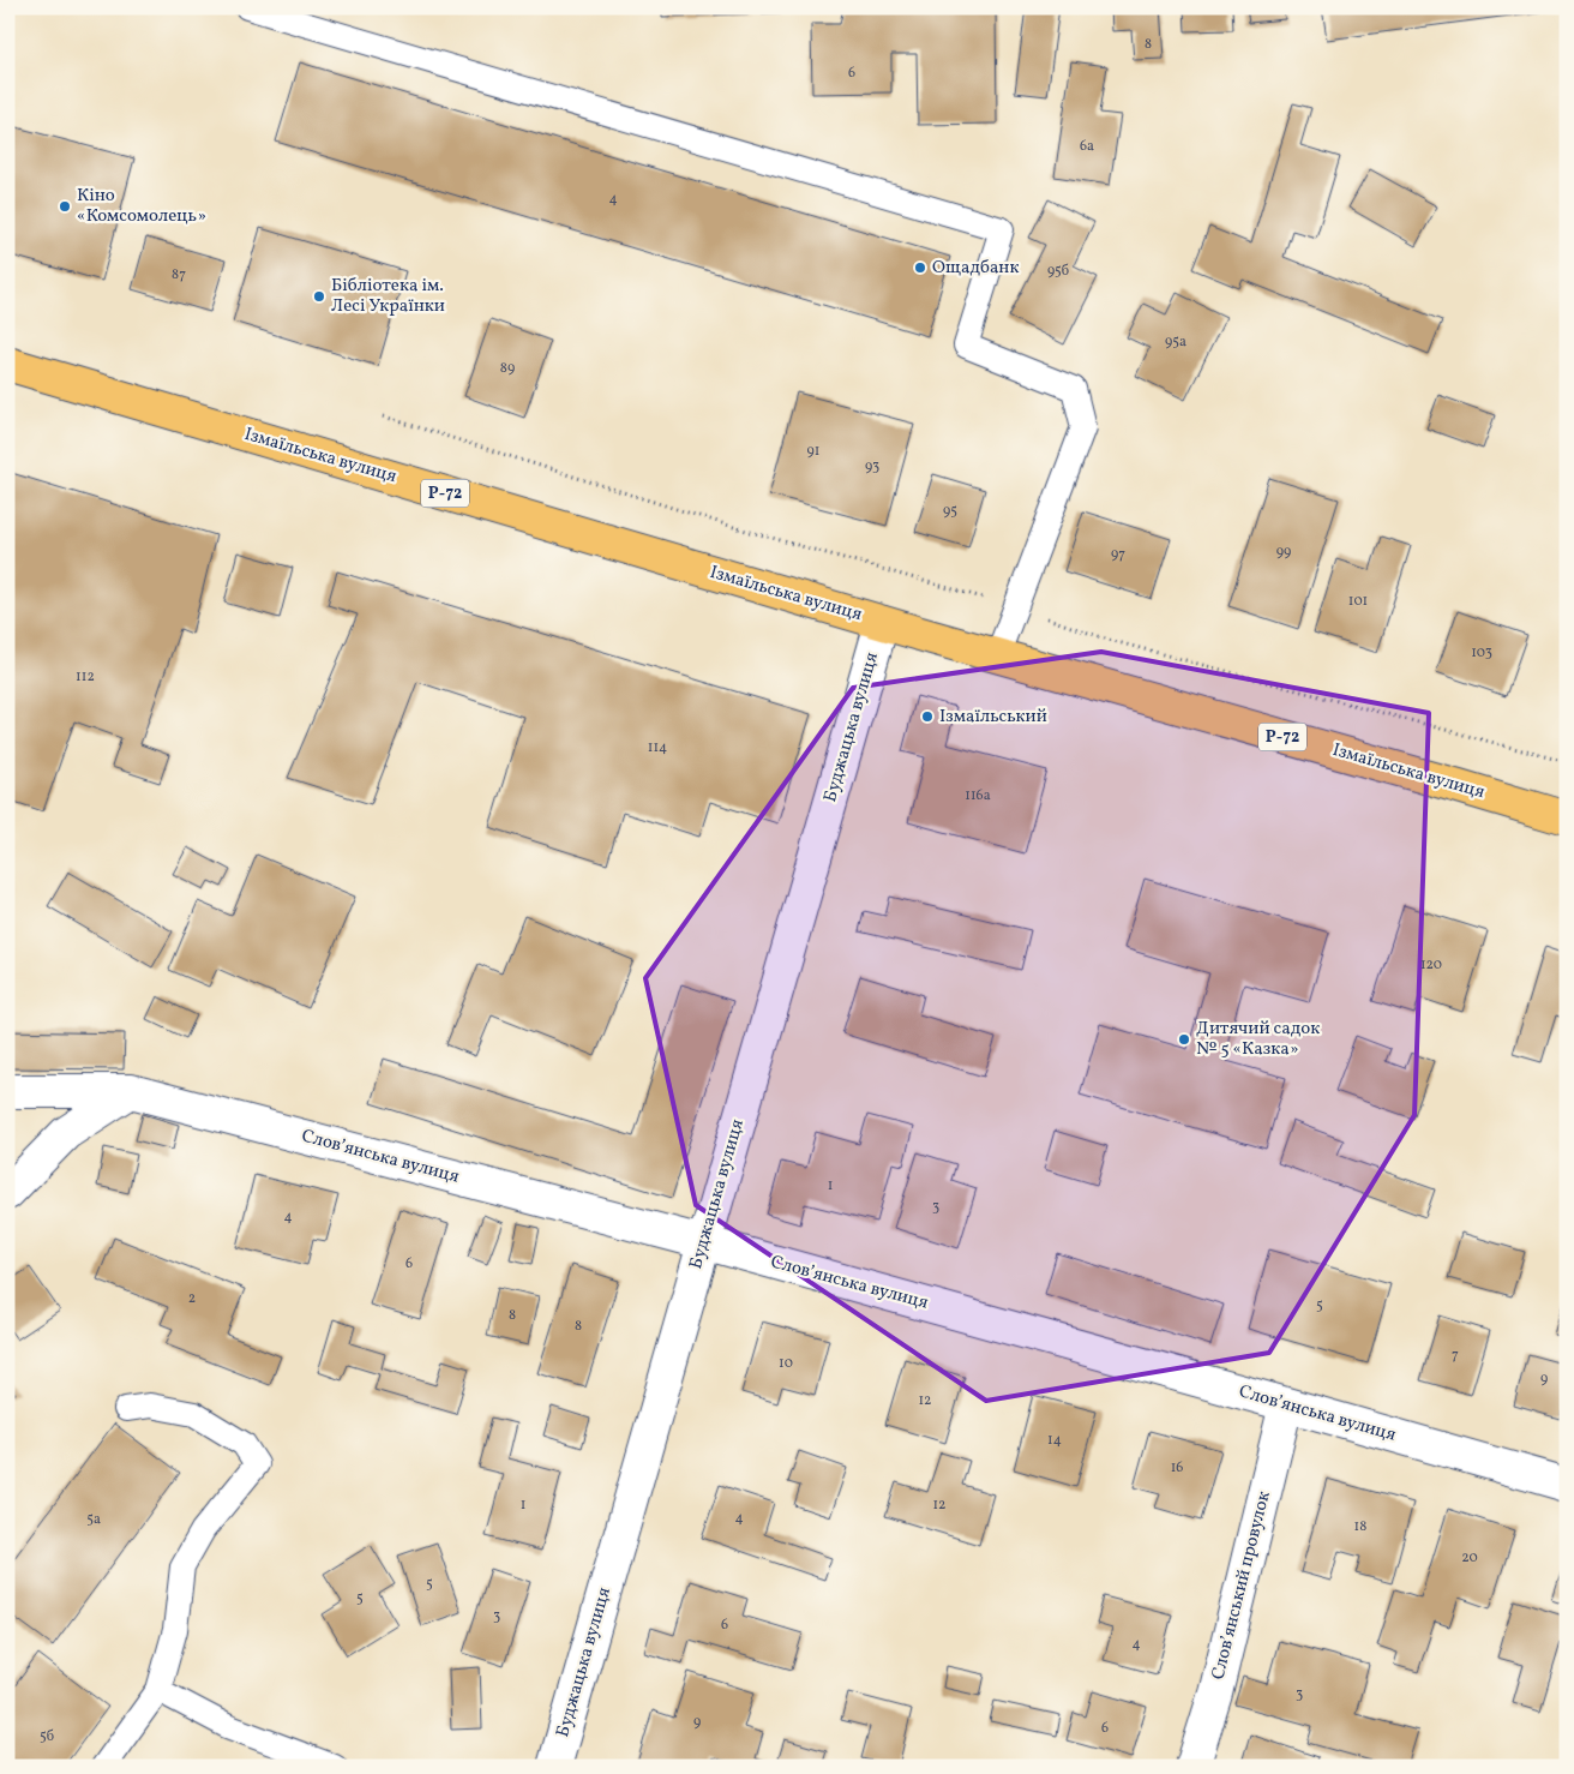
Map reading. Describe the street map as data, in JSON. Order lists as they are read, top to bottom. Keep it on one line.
{"streets":{"main road":["Ізмаїльська вулиця","Р-72"],"street":["Буджацька вулиця","Словʼянська вулиця","Словʼянський провулок"]},"crossings":[["Ізмаїльська вулиця","Буджацька вулиця"],["Буджацька вулиця","Словʼянська вулиця"],["Словʼянська вулиця","Словʼянський провулок"]],"places":["Кіно «Комсомолець»","Ощадбанк","Бібліотека ім. Лесі Українки","Ізмаїльський","Дитячий садок № 5 «Казка»"],"house_numbers":["8","6","6а","4","95б","87","95а","89","91","93","95","99","97","101","103","112","114","116а","120","1","3","4","6","2","5","8","8","7","10","9","12","14","16","1","12","4","5а","18","20","5","5","3","6","4","3","9","6","5б"]}
